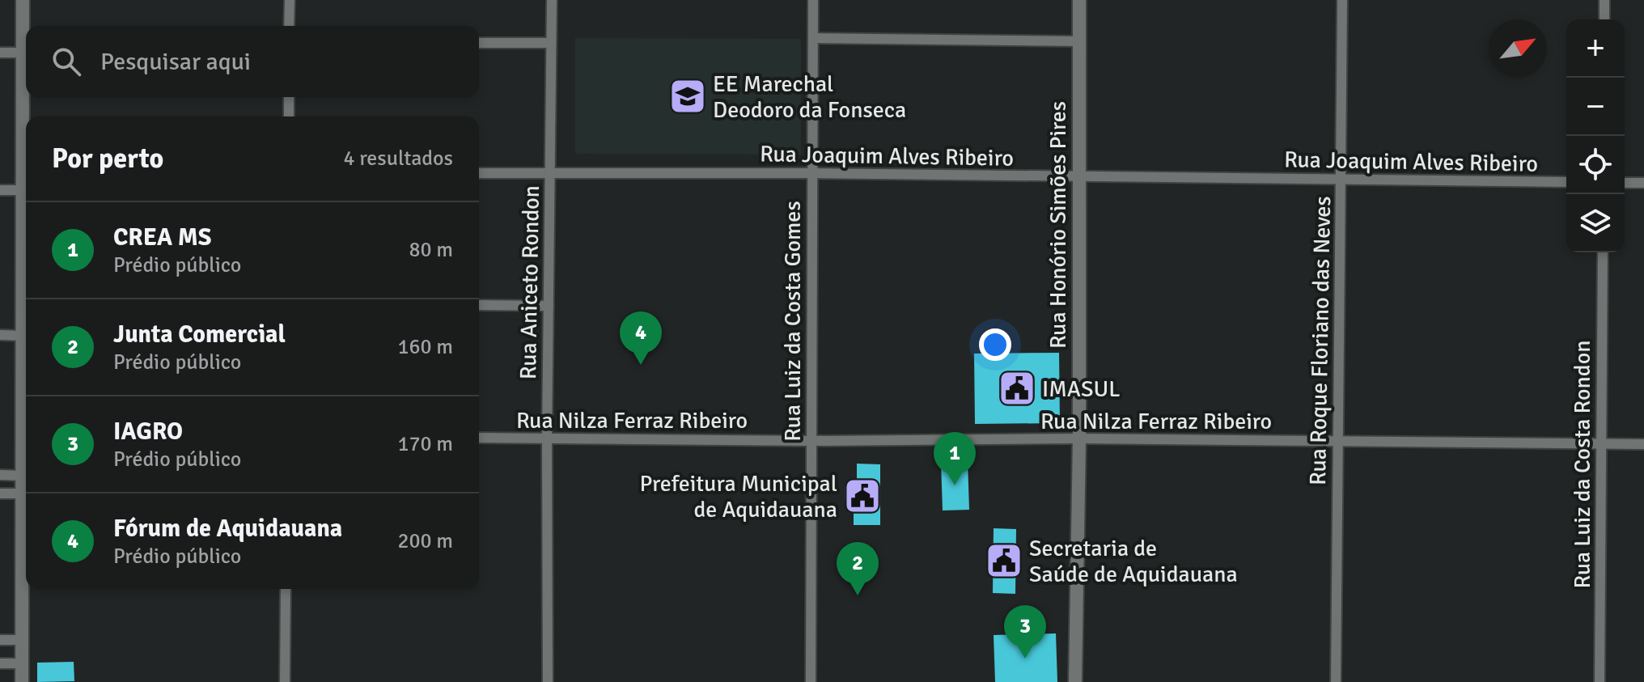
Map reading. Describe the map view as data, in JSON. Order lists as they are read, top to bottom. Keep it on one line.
{"streets":{"main road":["Rua Honório Simões Pires"],"street":["Rua Joaquim Alves Ribeiro","Rua Aniceto Rondon","Rua Luiz da Costa Gomes","Rua Roque Floriano das Neves","Rua Nilza Ferraz Ribeiro","Rua Luiz da Costa Rondon"]},"crossings":[["Rua Joaquim Alves Ribeiro","Rua Honório Simões Pires"],["Rua Joaquim Alves Ribeiro","Rua Aniceto Rondon"],["Rua Joaquim Alves Ribeiro","Rua Luiz da Costa Gomes"],["Rua Joaquim Alves Ribeiro","Rua Roque Floriano das Neves"],["Rua Honório Simões Pires","Rua Nilza Ferraz Ribeiro"],["Rua Aniceto Rondon","Rua Nilza Ferraz Ribeiro"],["Rua Luiz da Costa Gomes","Rua Nilza Ferraz Ribeiro"],["Rua Roque Floriano das Neves","Rua Nilza Ferraz Ribeiro"],["Rua Nilza Ferraz Ribeiro","Rua Luiz da Costa Rondon"]],"places":{"school or university":["EE Marechal Deodoro da Fonseca"],"public building":["IMASUL","Prefeitura Municipal de Aquidauana","Secretaria de Saúde de Aquidauana"]},"north":"top right","page":{"map_buttons":["+","−"],"search":"Pesquisar aqui","heading":["Por perto","4 resultados"],"list":[{"mark":"1","name":"CREA MS","note":"Prédio público","value":"80 m"},{"mark":"2","name":"Junta Comercial","note":"Prédio público","value":"160 m"},{"mark":"3","name":"IAGRO","note":"Prédio público","value":"170 m"},{"mark":"4","name":"Fórum de Aquidauana","note":"Prédio público","value":"200 m"}],"pins":["4","1","2","3"]}}
